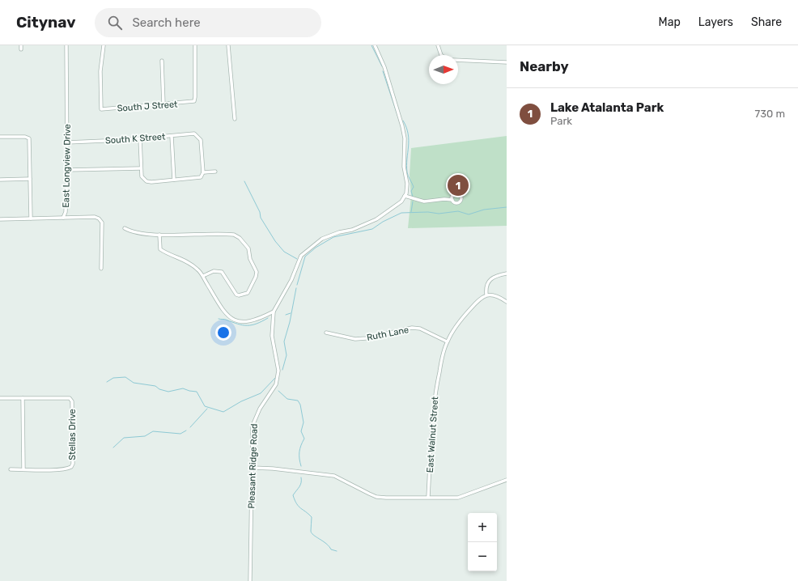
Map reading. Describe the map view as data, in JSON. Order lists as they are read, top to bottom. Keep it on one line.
{"streets":{"street":["South J Street","South K Street","East Longview Drive","Ruth Lane","Stellas Drive","East Walnut Street","Pleasant Ridge Road"]},"crossings":[["South K Street","East Longview Drive"],["Ruth Lane","East Walnut Street"]],"north":"right","page":{"header":"Citynav","search":"Search here","nav":["Map","Layers","Share"],"heading":"Nearby","list":[{"mark":"1","name":"Lake Atalanta Park","note":"Park","value":"730 m"}],"pins":"1","map_buttons":["+","−"]}}
